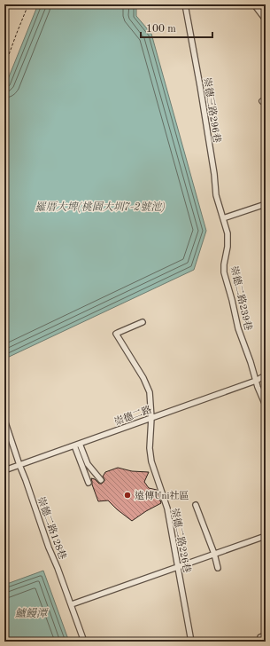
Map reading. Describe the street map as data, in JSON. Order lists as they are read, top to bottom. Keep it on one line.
{"streets":{"street":["崇德三路296巷","崇德二路239巷","崇德二路","崇德二路128巷","崇德二路226巷"]},"crossings":[["崇德三路296巷","崇德二路239巷"],["崇德二路239巷","崇德二路"],["崇德二路","崇德二路128巷"],["崇德二路","崇德二路226巷"]],"water":["羅厝大埤(桃園大圳7-2號池)","鱸鰻潭"],"places":["遠傳Uni社區"],"scale_bar":"100 m"}
